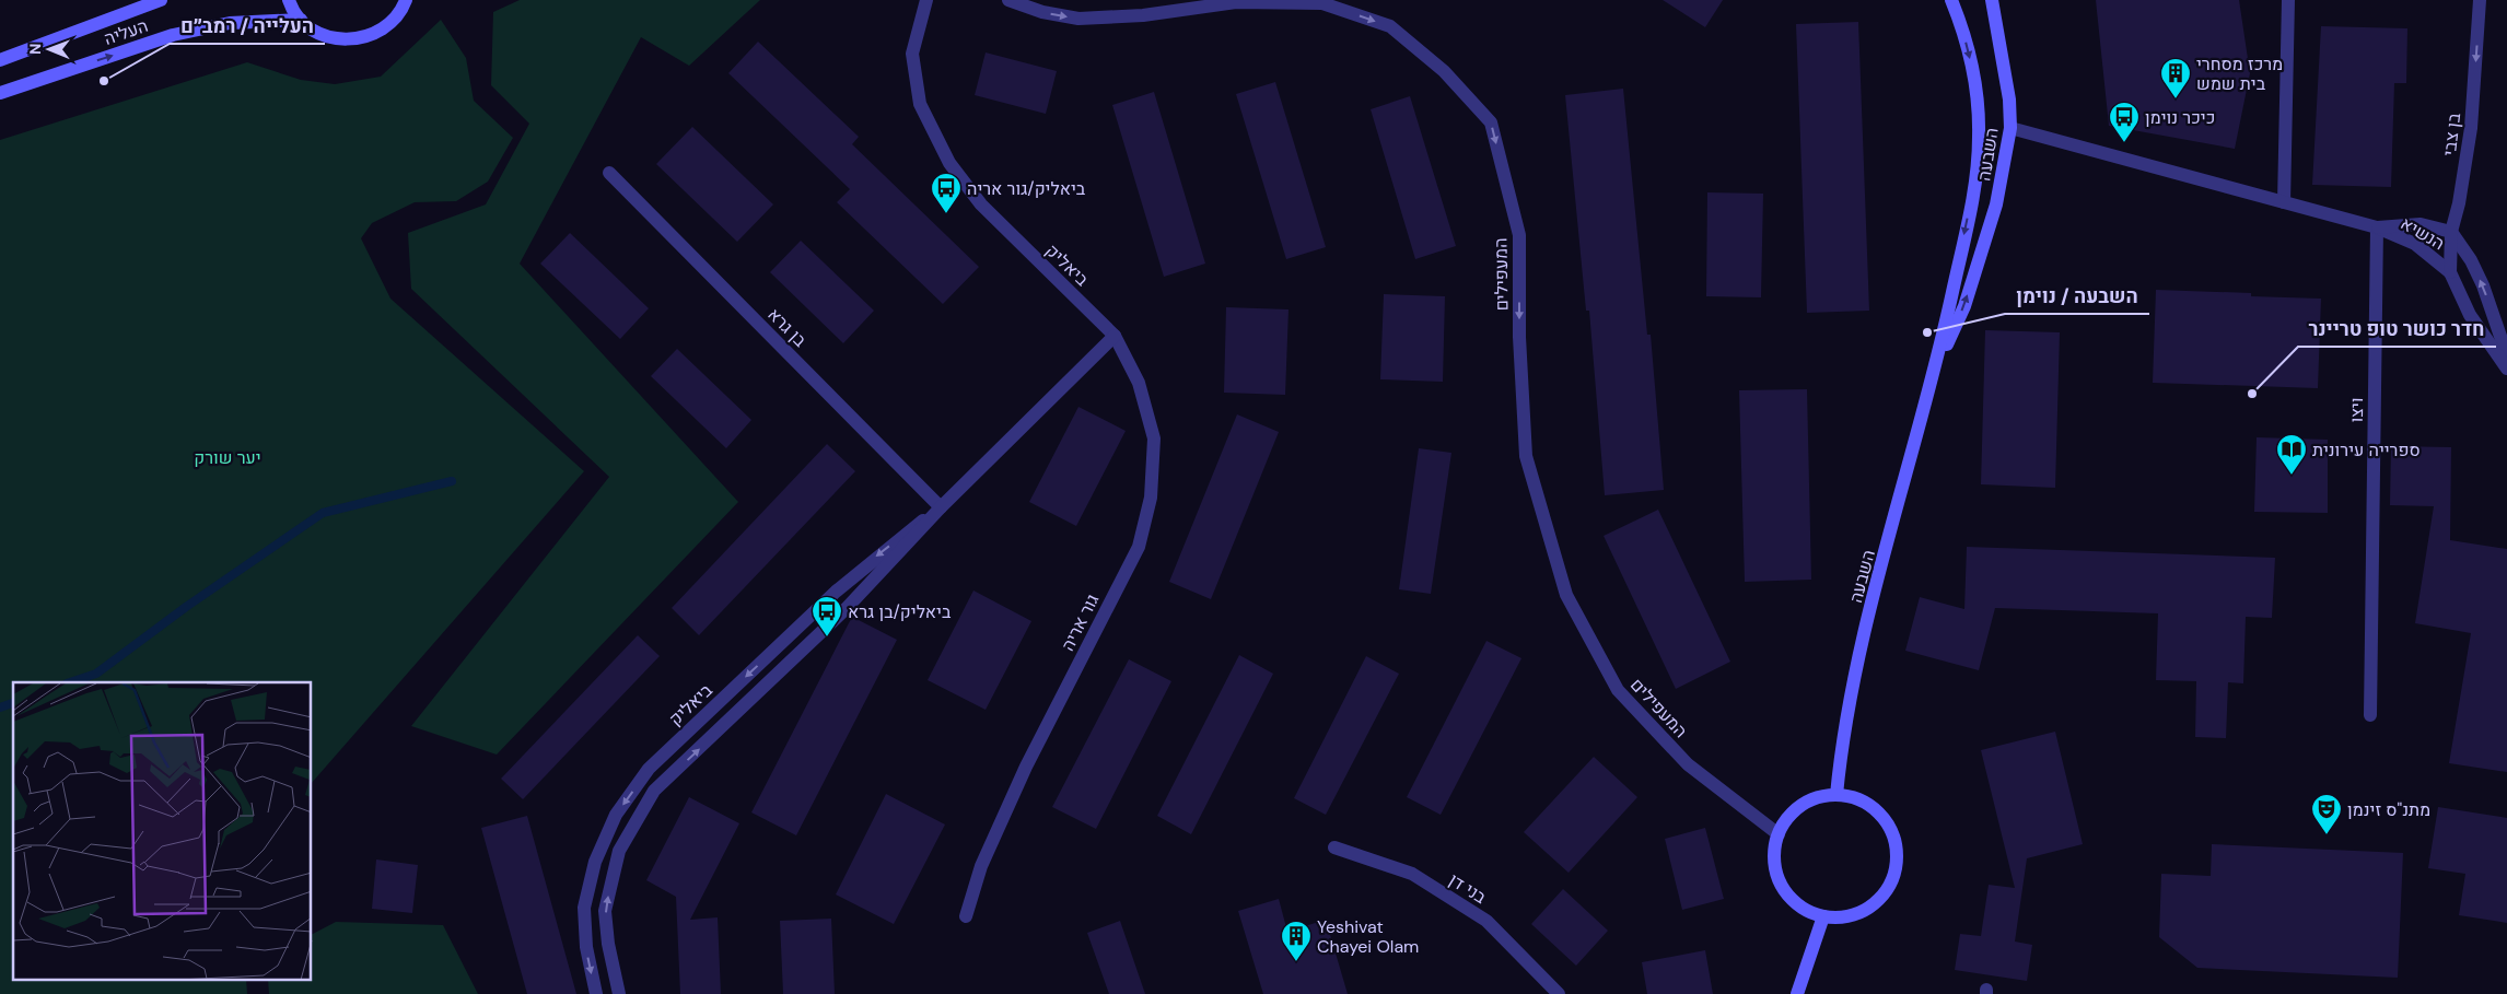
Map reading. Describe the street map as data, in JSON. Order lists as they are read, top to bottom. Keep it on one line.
{"streets":{"main road":["העליה","השבעה"],"street":["בן צבי","הנשיא","ביאליק","המעפילים","בן גרא","ויצו","גור אריה","בני דן"]},"crossings":[["בן צבי","הנשיא"],["השבעה","המעפילים"],["הנשיא","ויצו"],["ביאליק","בן גרא"],["ביאליק","גור אריה"]],"one_way":["בן צבי","המעפילים"],"parks":["יער שורק"],"places":{"other":["העלייה / רמב״ם","השבעה / נוימן","חדר כושר טופ טריינר"],"building":["מרכז מסחרי בית שמש","Yeshivat Chayei Olam"],"bus stop":["כיכר נוימן","ביאליק/גור אריה","ביאליק/בן גרא"],"library":["ספרייה עירונית"],"theatre":["מתנ\"ס זינמן"]},"north":"left"}
